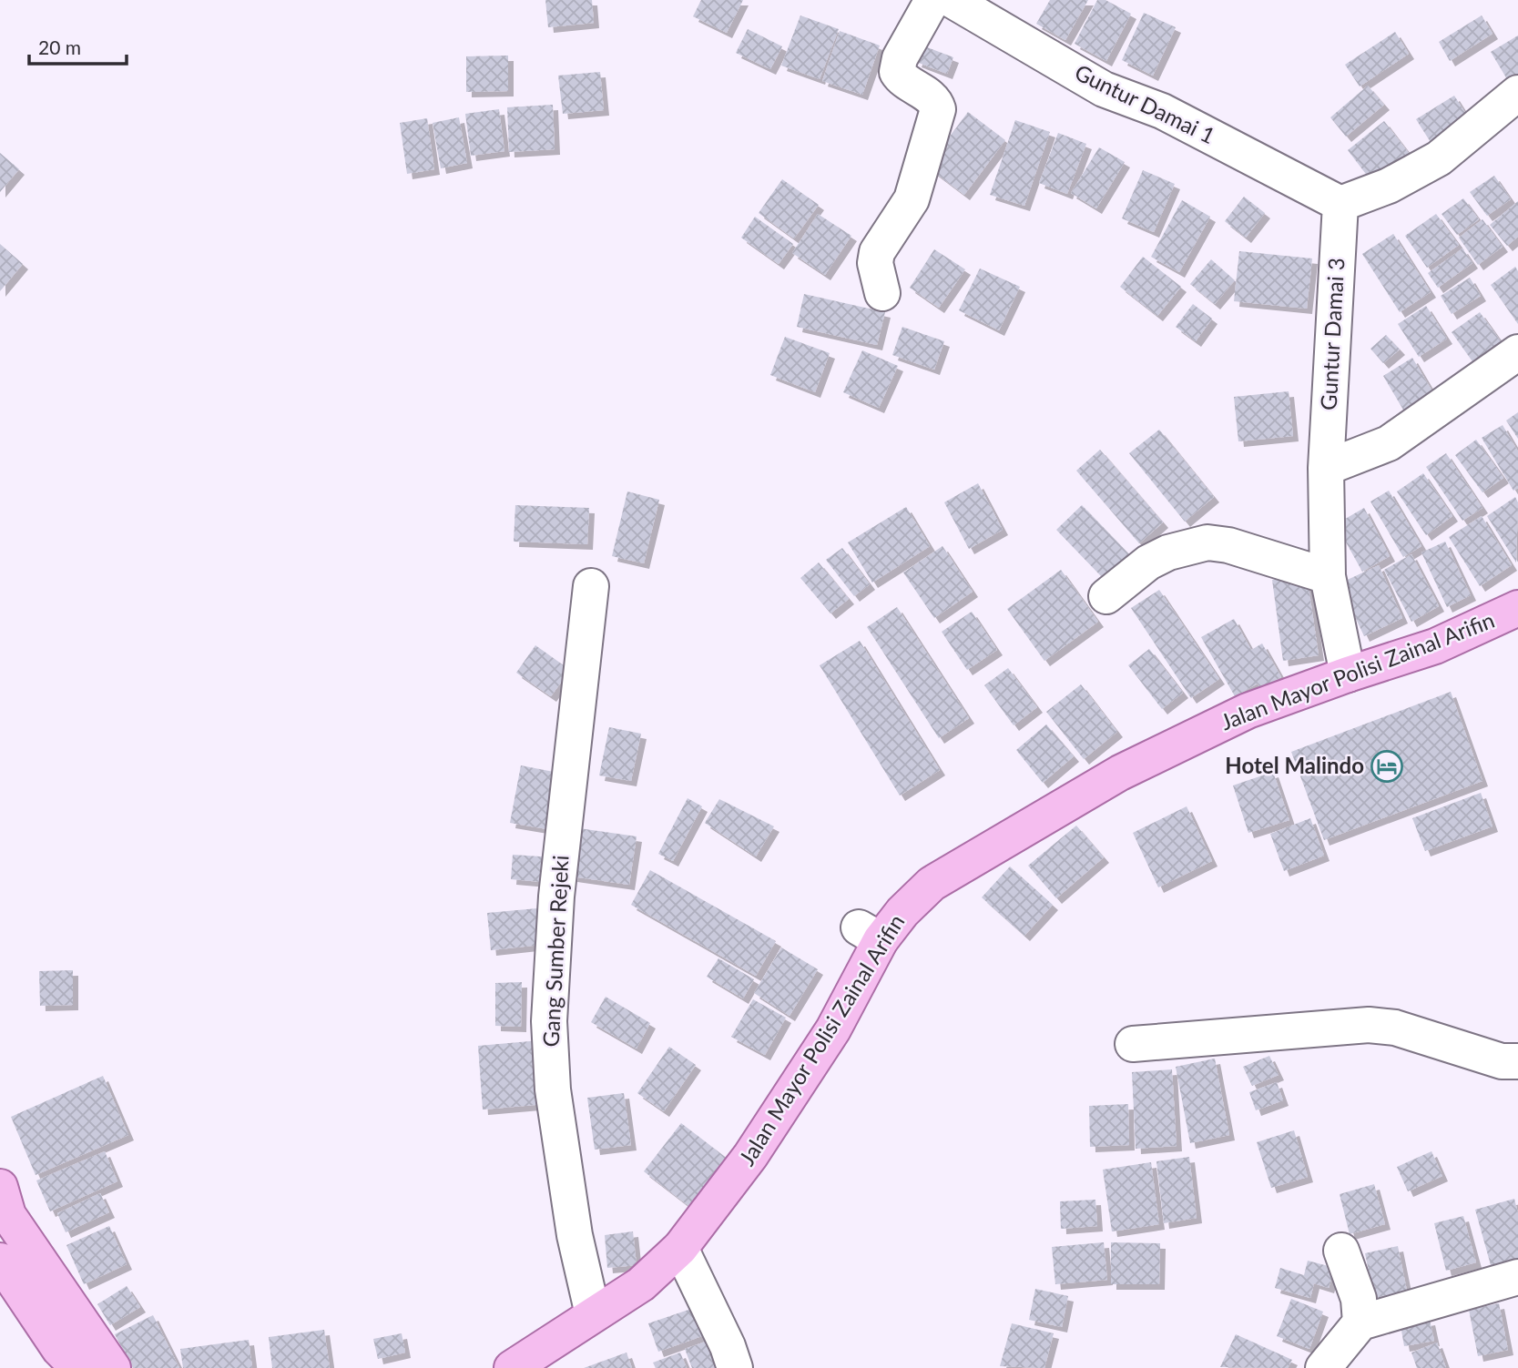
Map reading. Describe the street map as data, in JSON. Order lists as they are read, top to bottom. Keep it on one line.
{"streets":{"main road":["Jalan Mayor Polisi Zainal Arifin"],"street":["Guntur Damai 1","Guntur Damai 3","Gang Sumber Rejeki"]},"crossings":[["Guntur Damai 1","Guntur Damai 3"],["Guntur Damai 3","Jalan Mayor Polisi Zainal Arifin"],["Jalan Mayor Polisi Zainal Arifin","Gang Sumber Rejeki"]],"places":{"hotel":["Hotel Malindo"]},"scale_bar":"20 m"}
